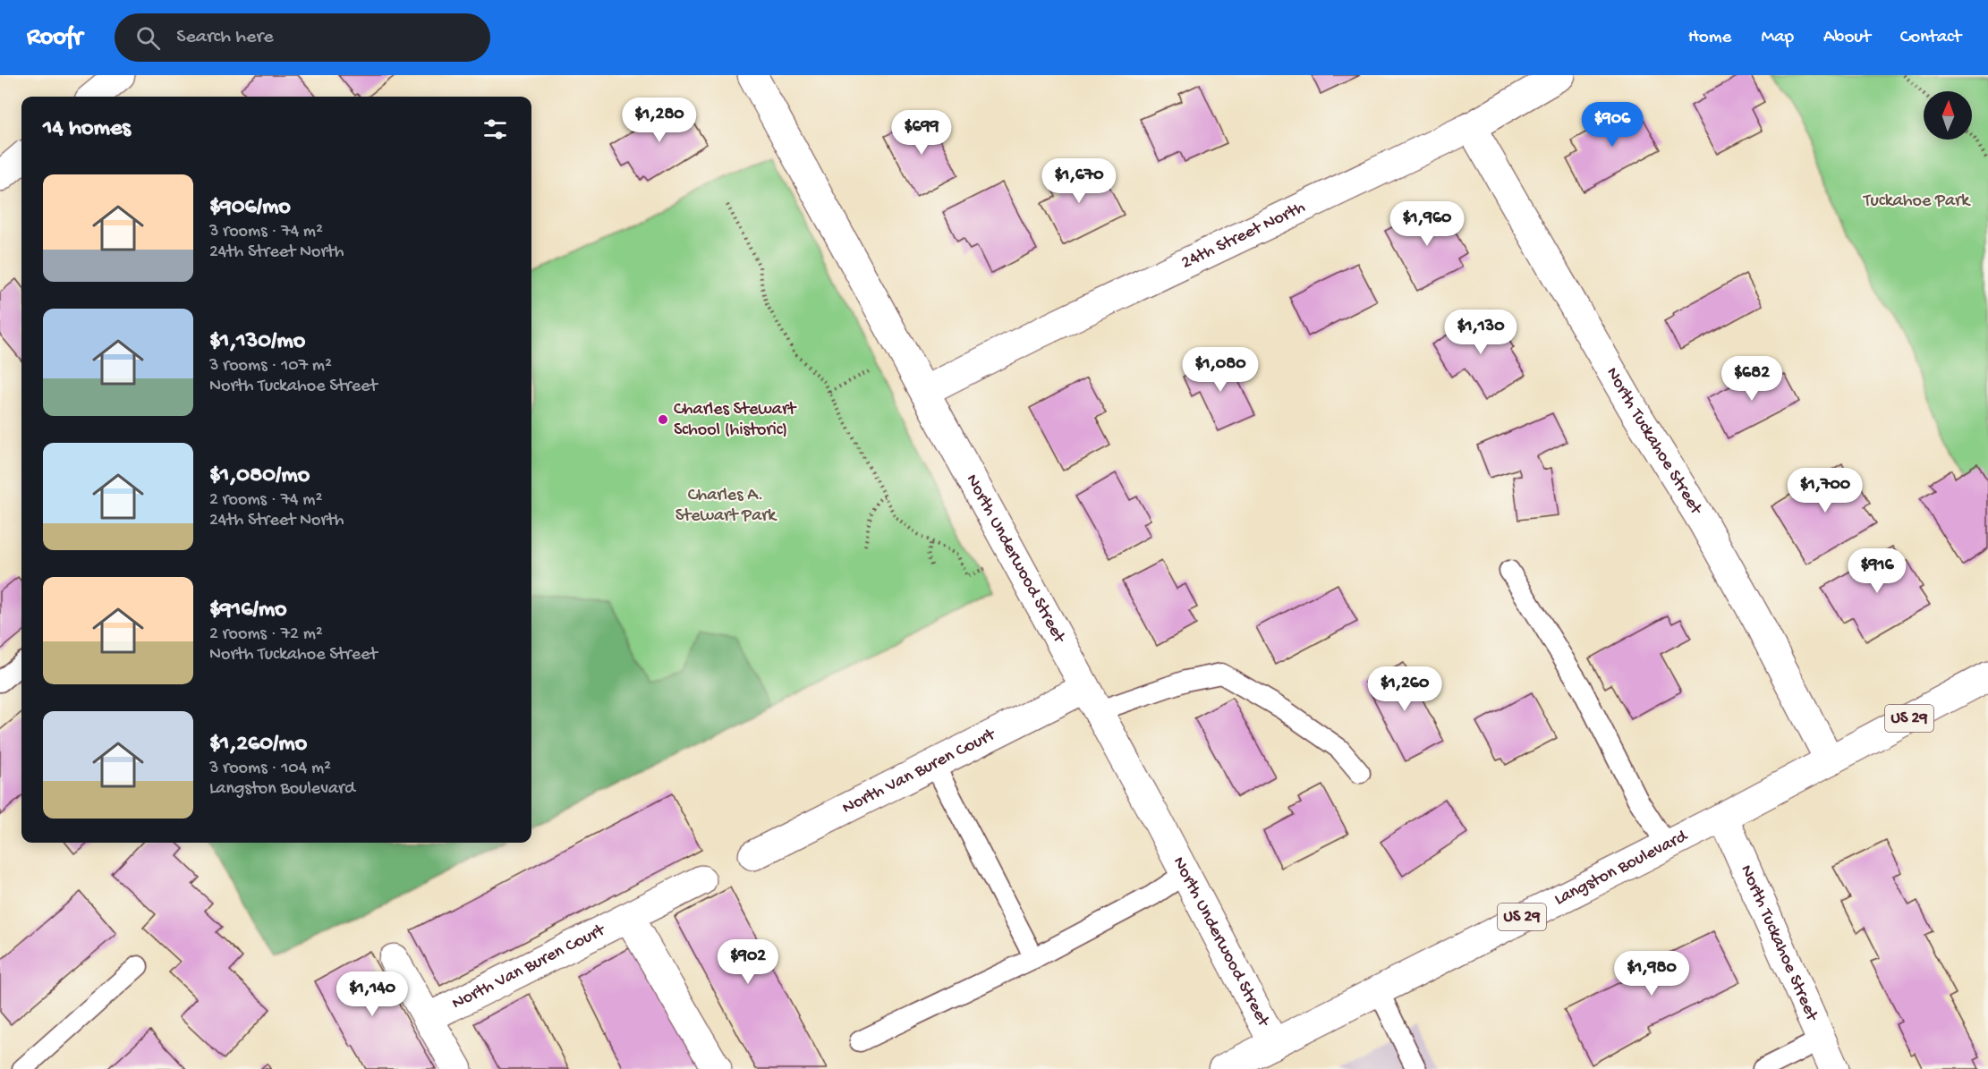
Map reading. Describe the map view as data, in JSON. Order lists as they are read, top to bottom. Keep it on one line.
{"streets":{"street":["24th Street North","North Tuckahoe Street","North Underwood Street","US 29","North Van Buren Court","Langston Boulevard"]},"crossings":[["24th Street North","North Tuckahoe Street"],["24th Street North","North Underwood Street"],["North Tuckahoe Street","Langston Boulevard"],["North Underwood Street","North Van Buren Court"],["North Underwood Street","Langston Boulevard"]],"parks":["Tuckahoe Park","Charles A. Stewart Park"],"places":["Charles Stewart School (historic)"],"north":"top","page":{"header":"Roofr","search":"Search here","nav":["Home","Map","About","Contact"],"heading":"14 homes","price":["$1,280","$906","$699","$1,670","$1,960","$1,130","$1,080","$682","$1,700","$916","$1,260","$902","$1,980","$1,140"],"list":[{"name":"$906/mo","note":"3 rooms · 74 m² · 24th Street North"},{"name":"$1,130/mo","note":"3 rooms · 107 m² · North Tuckahoe Street"},{"name":"$1,080/mo","note":"2 rooms · 74 m² · 24th Street North"},{"name":"$916/mo","note":"2 rooms · 72 m² · North Tuckahoe Street"},{"name":"$1,260/mo","note":"3 rooms · 104 m² · Langston Boulevard"}]}}
